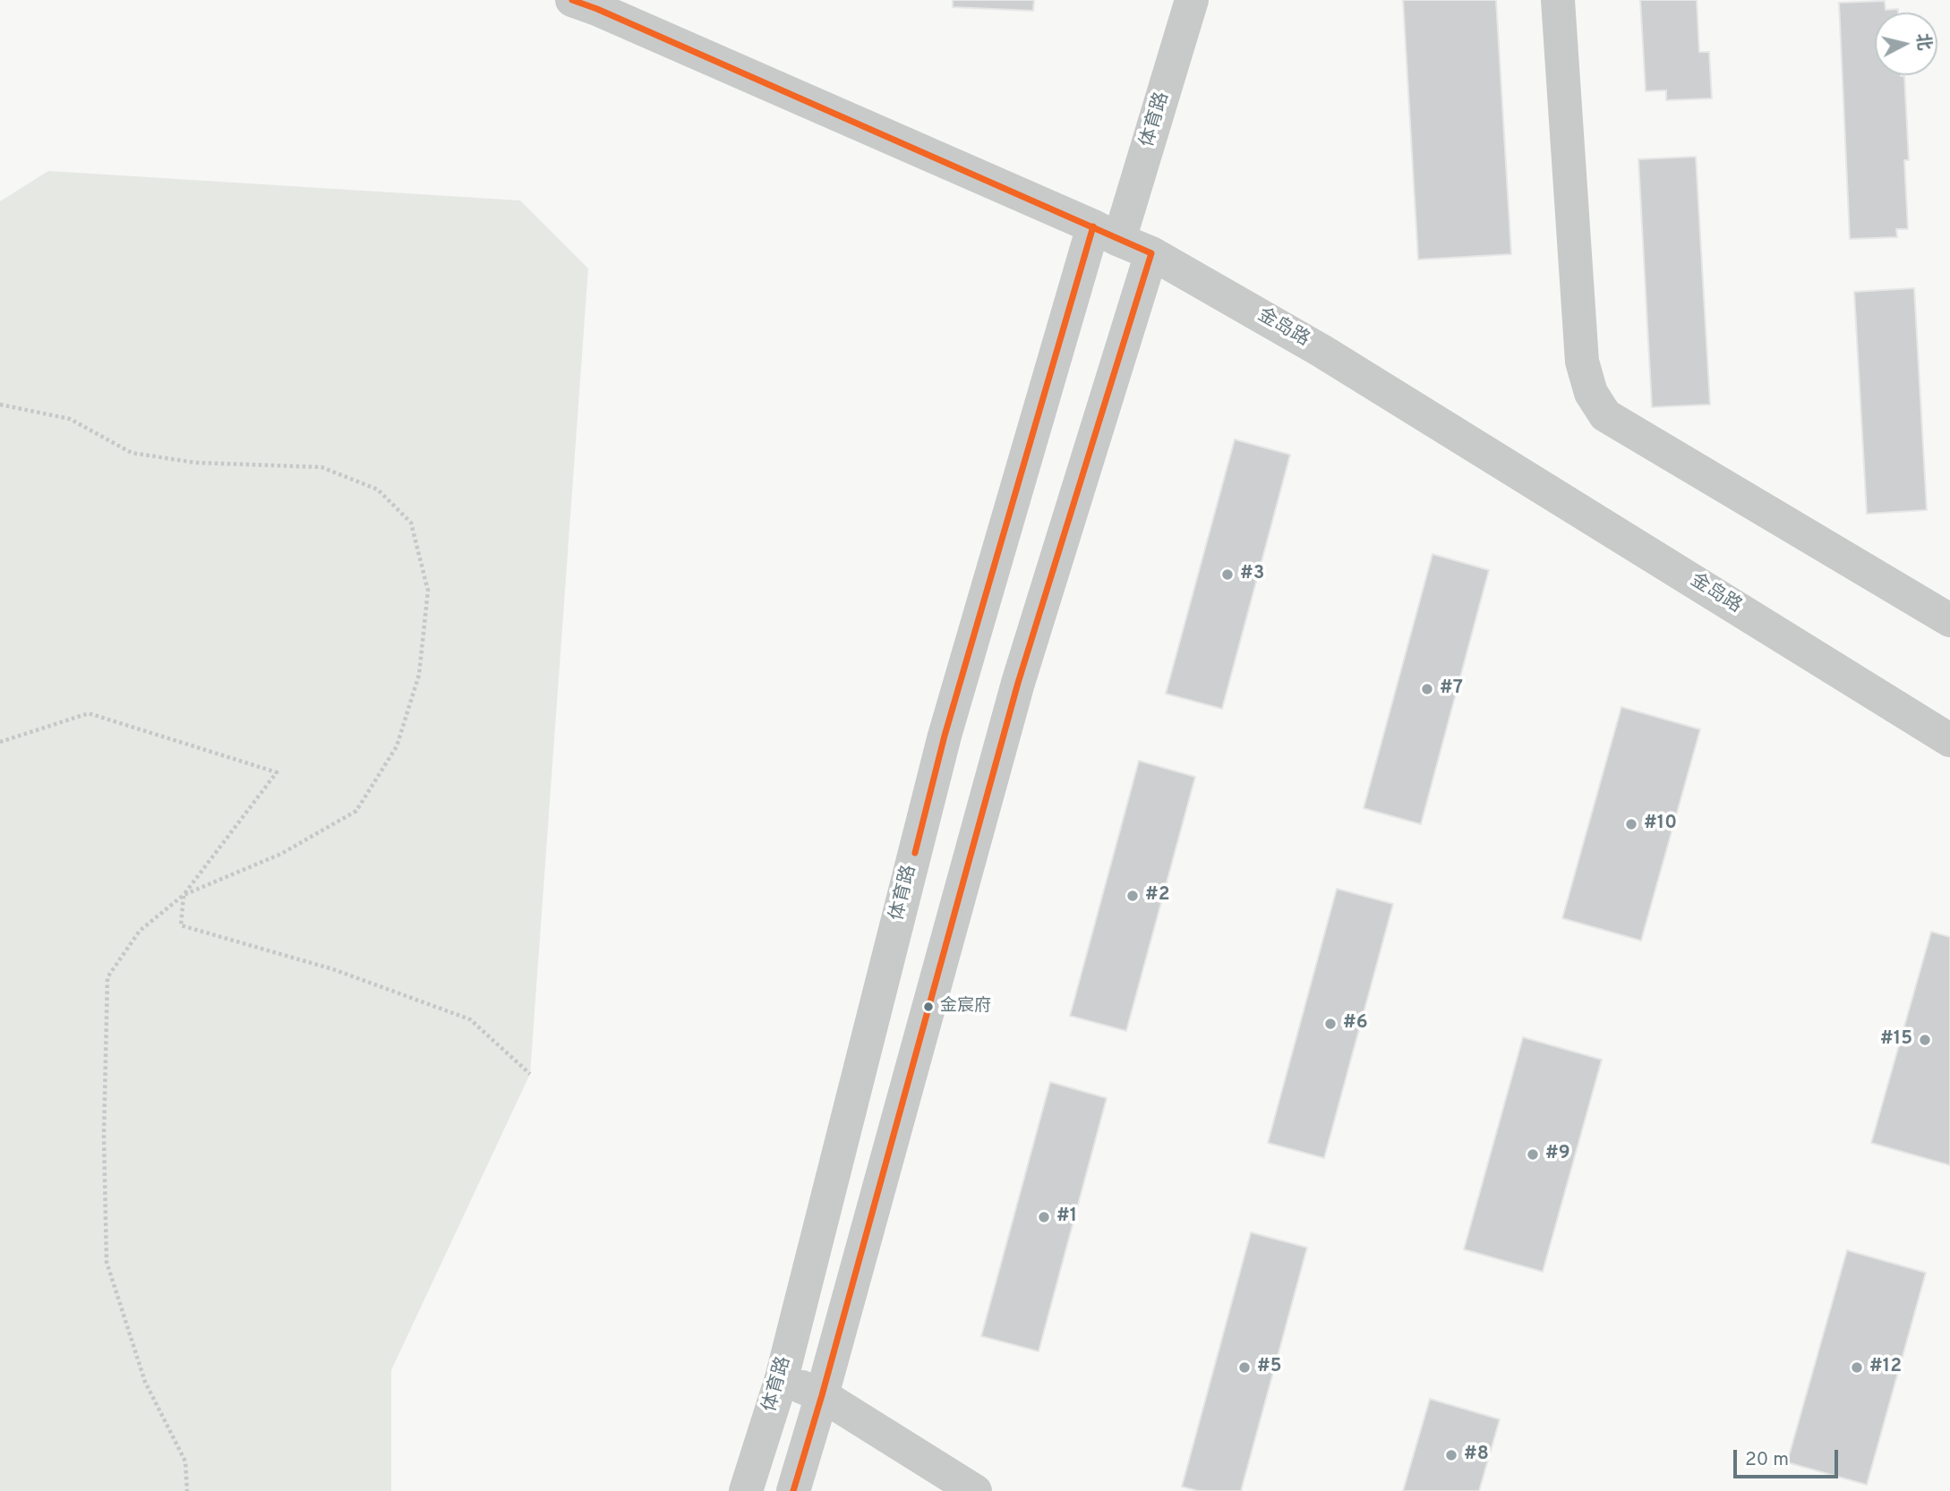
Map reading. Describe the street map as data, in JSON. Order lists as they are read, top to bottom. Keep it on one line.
{"streets":{"street":["体育路","金岛路"]},"crossings":[["体育路","金岛路"]],"places":["#3","#7","#10","#2","金宸府","#6","#15","#9","#1","#5","#12","#8"],"scale_bar":"20 m","north":"right"}
